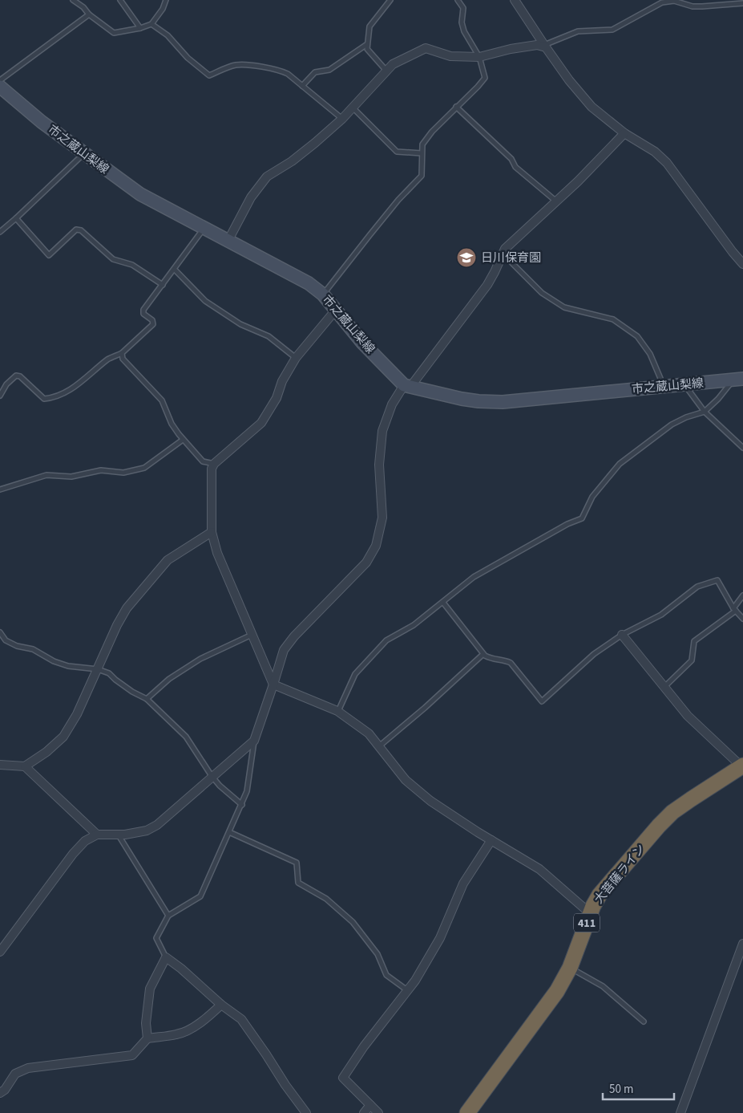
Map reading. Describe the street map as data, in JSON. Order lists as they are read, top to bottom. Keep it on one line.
{"streets":{"highway":["大菩薩ライン","411"],"main road":["市之蔵山梨線"]},"places":{"school or university":["日川保育園"]},"scale_bar":"50 m"}
